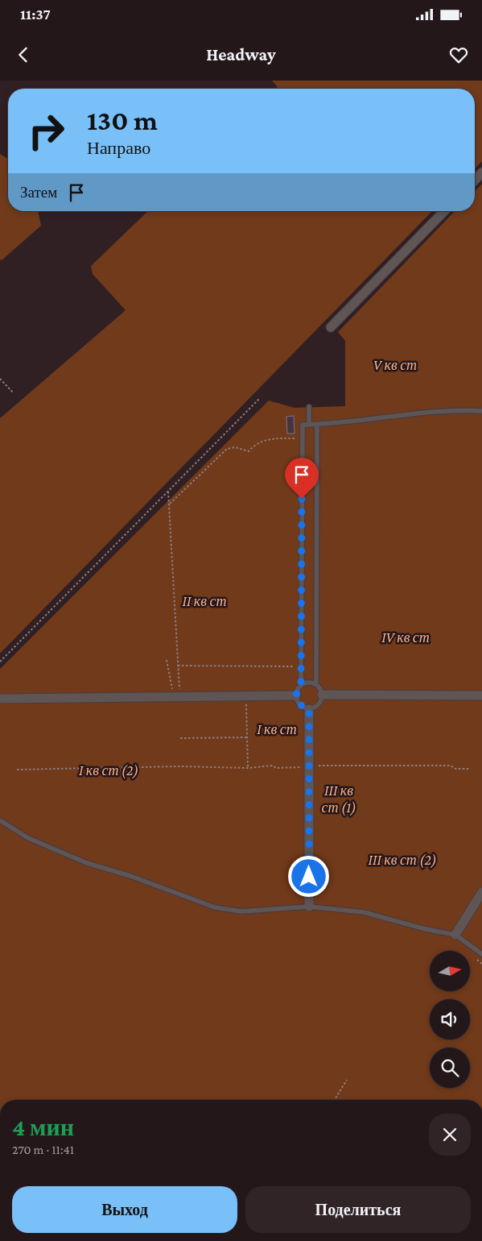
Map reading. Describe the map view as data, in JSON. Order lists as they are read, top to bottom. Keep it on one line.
{"parks":["V кв ст","II кв ст","IV кв ст","I кв ст","I кв ст (2)","III кв ст (1)","III кв ст (2)"],"north":"right","page":{"status":"11:37","header":"Headway","turn":["130 m","Направо"],"then":"Затем","heading":["4 мин","270 m · 11:41"],"buttons":["Выход","Поделиться"]}}
